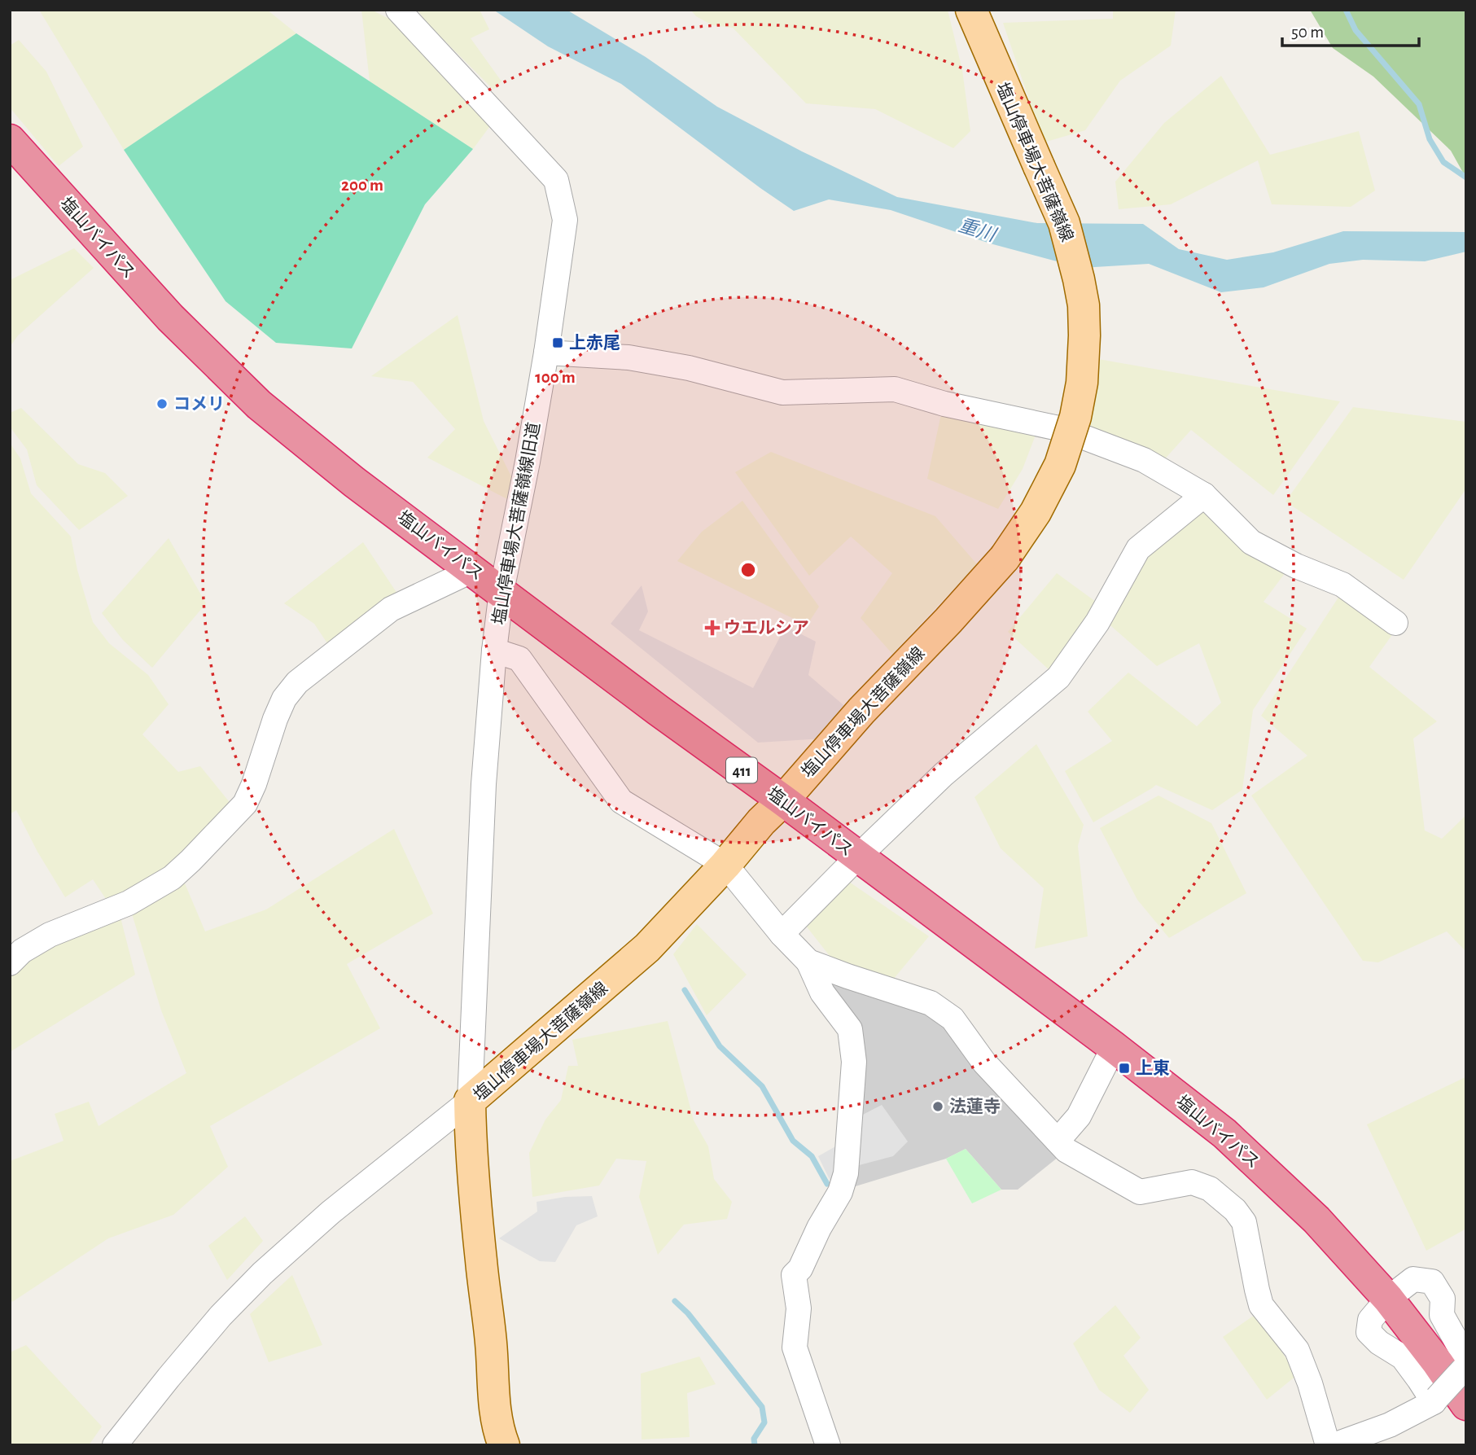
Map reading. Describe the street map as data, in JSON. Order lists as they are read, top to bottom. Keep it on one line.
{"streets":{"highway":["塩山バイパス","411"],"main road":["塩山停車場大菩薩嶺線"],"street":["塩山停車場大菩薩嶺線旧道"]},"crossings":[["塩山停車場大菩薩嶺線","塩山バイパス"],["塩山停車場大菩薩嶺線","塩山停車場大菩薩嶺線旧道"],["塩山バイパス","塩山停車場大菩薩嶺線旧道"]],"water":["重川"],"places":{"transit":["上赤尾","上東"],"other":["コメリ","法蓮寺"],"health":["ウエルシア"]},"scale_bar":"50 m","rings":["200 m","100 m"]}
